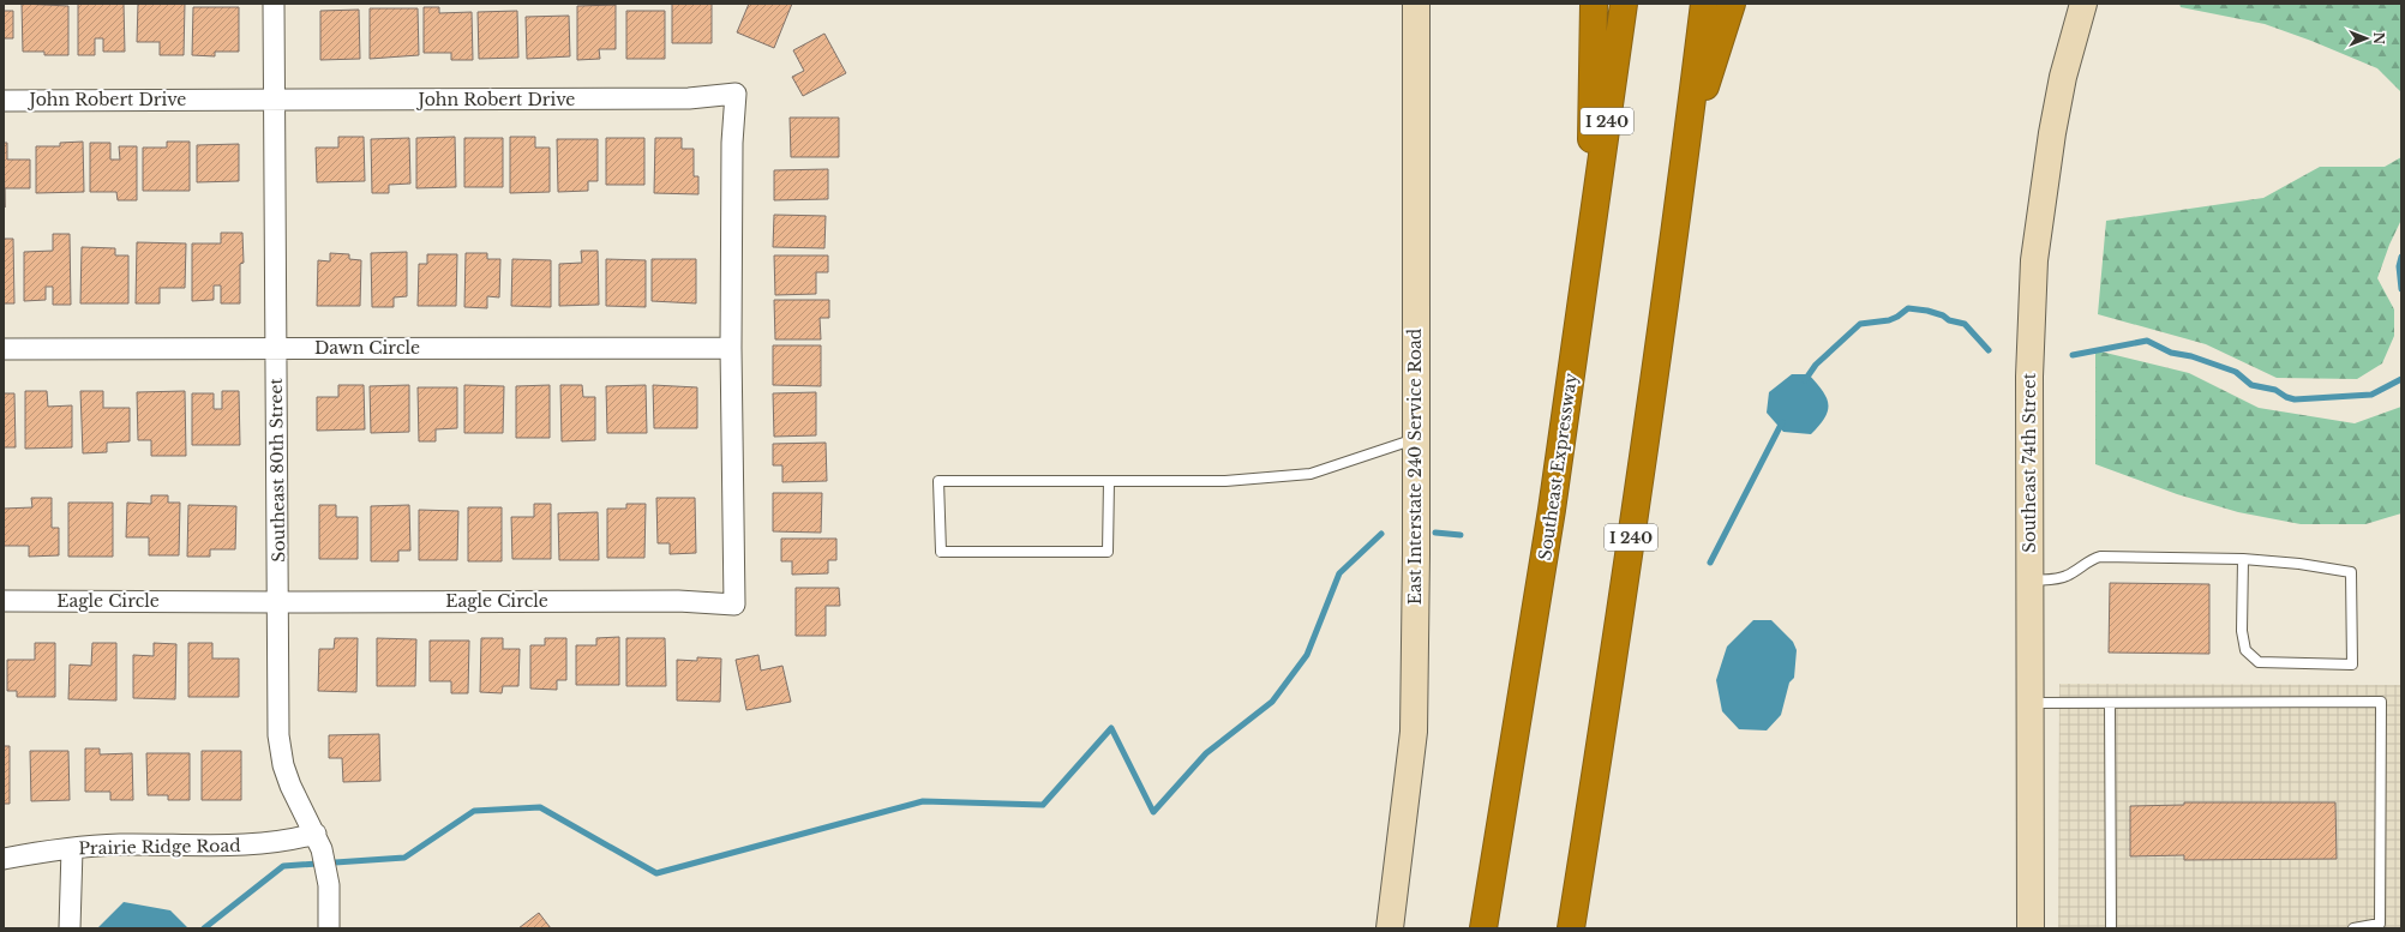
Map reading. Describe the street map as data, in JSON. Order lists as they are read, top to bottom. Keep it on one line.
{"streets":{"highway":["I 240","Southeast Expressway"],"main road":["Southeast 74th Street","East Interstate 240 Service Road"],"street":["John Robert Drive","Dawn Circle","Southeast 80th Street","Eagle Circle","Prairie Ridge Road"]},"crossings":[["John Robert Drive","Dawn Circle"],["John Robert Drive","Southeast 80th Street"],["John Robert Drive","Eagle Circle"],["Dawn Circle","Southeast 80th Street"],["Dawn Circle","Eagle Circle"],["Southeast 80th Street","Eagle Circle"],["Southeast 80th Street","Prairie Ridge Road"]],"north":"right"}
